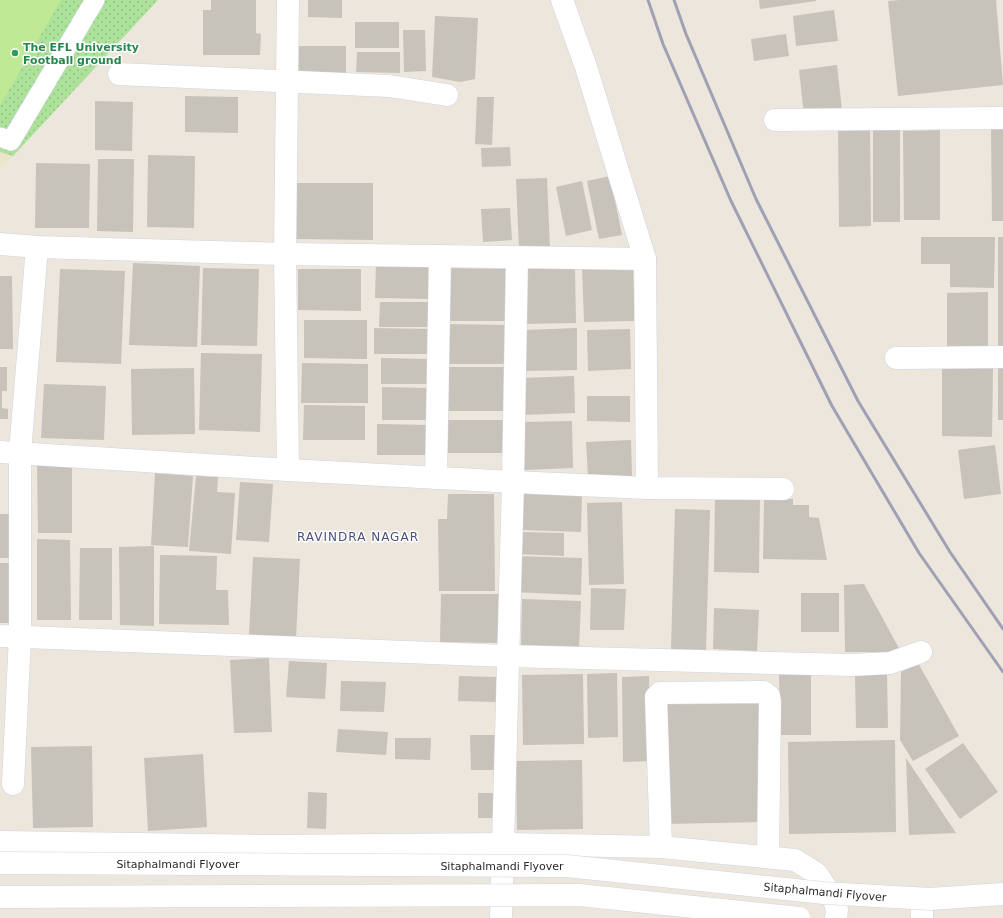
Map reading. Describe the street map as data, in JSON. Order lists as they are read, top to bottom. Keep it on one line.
{"streets":{"street":["Sitaphalmandi Flyover"]},"districts":["RAVINDRA NAGAR"],"places":["The EFL University Football ground"]}
